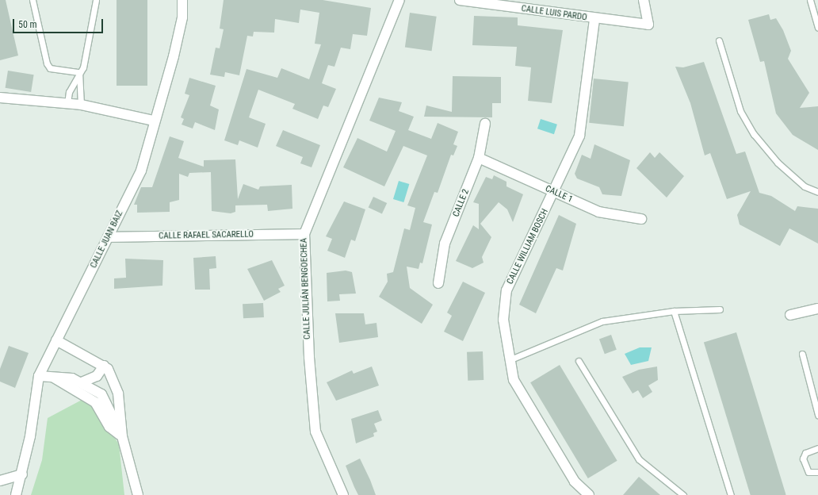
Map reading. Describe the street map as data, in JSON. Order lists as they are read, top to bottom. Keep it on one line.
{"streets":{"street":["CALLE LUIS PARDO","CALLE 1","CALLE 2","CALLE RAFAEL SACARELLO","CALLE JUAN BAIZ","CALLE WILLIAM BOSCH","CALLE JULIÁN BENGOECHEA"]},"crossings":[["CALLE LUIS PARDO","CALLE WILLIAM BOSCH"],["CALLE 1","CALLE 2"],["CALLE 1","CALLE WILLIAM BOSCH"],["CALLE RAFAEL SACARELLO","CALLE JUAN BAIZ"],["CALLE RAFAEL SACARELLO","CALLE JULIÁN BENGOECHEA"]],"scale_bar":"50 m"}
